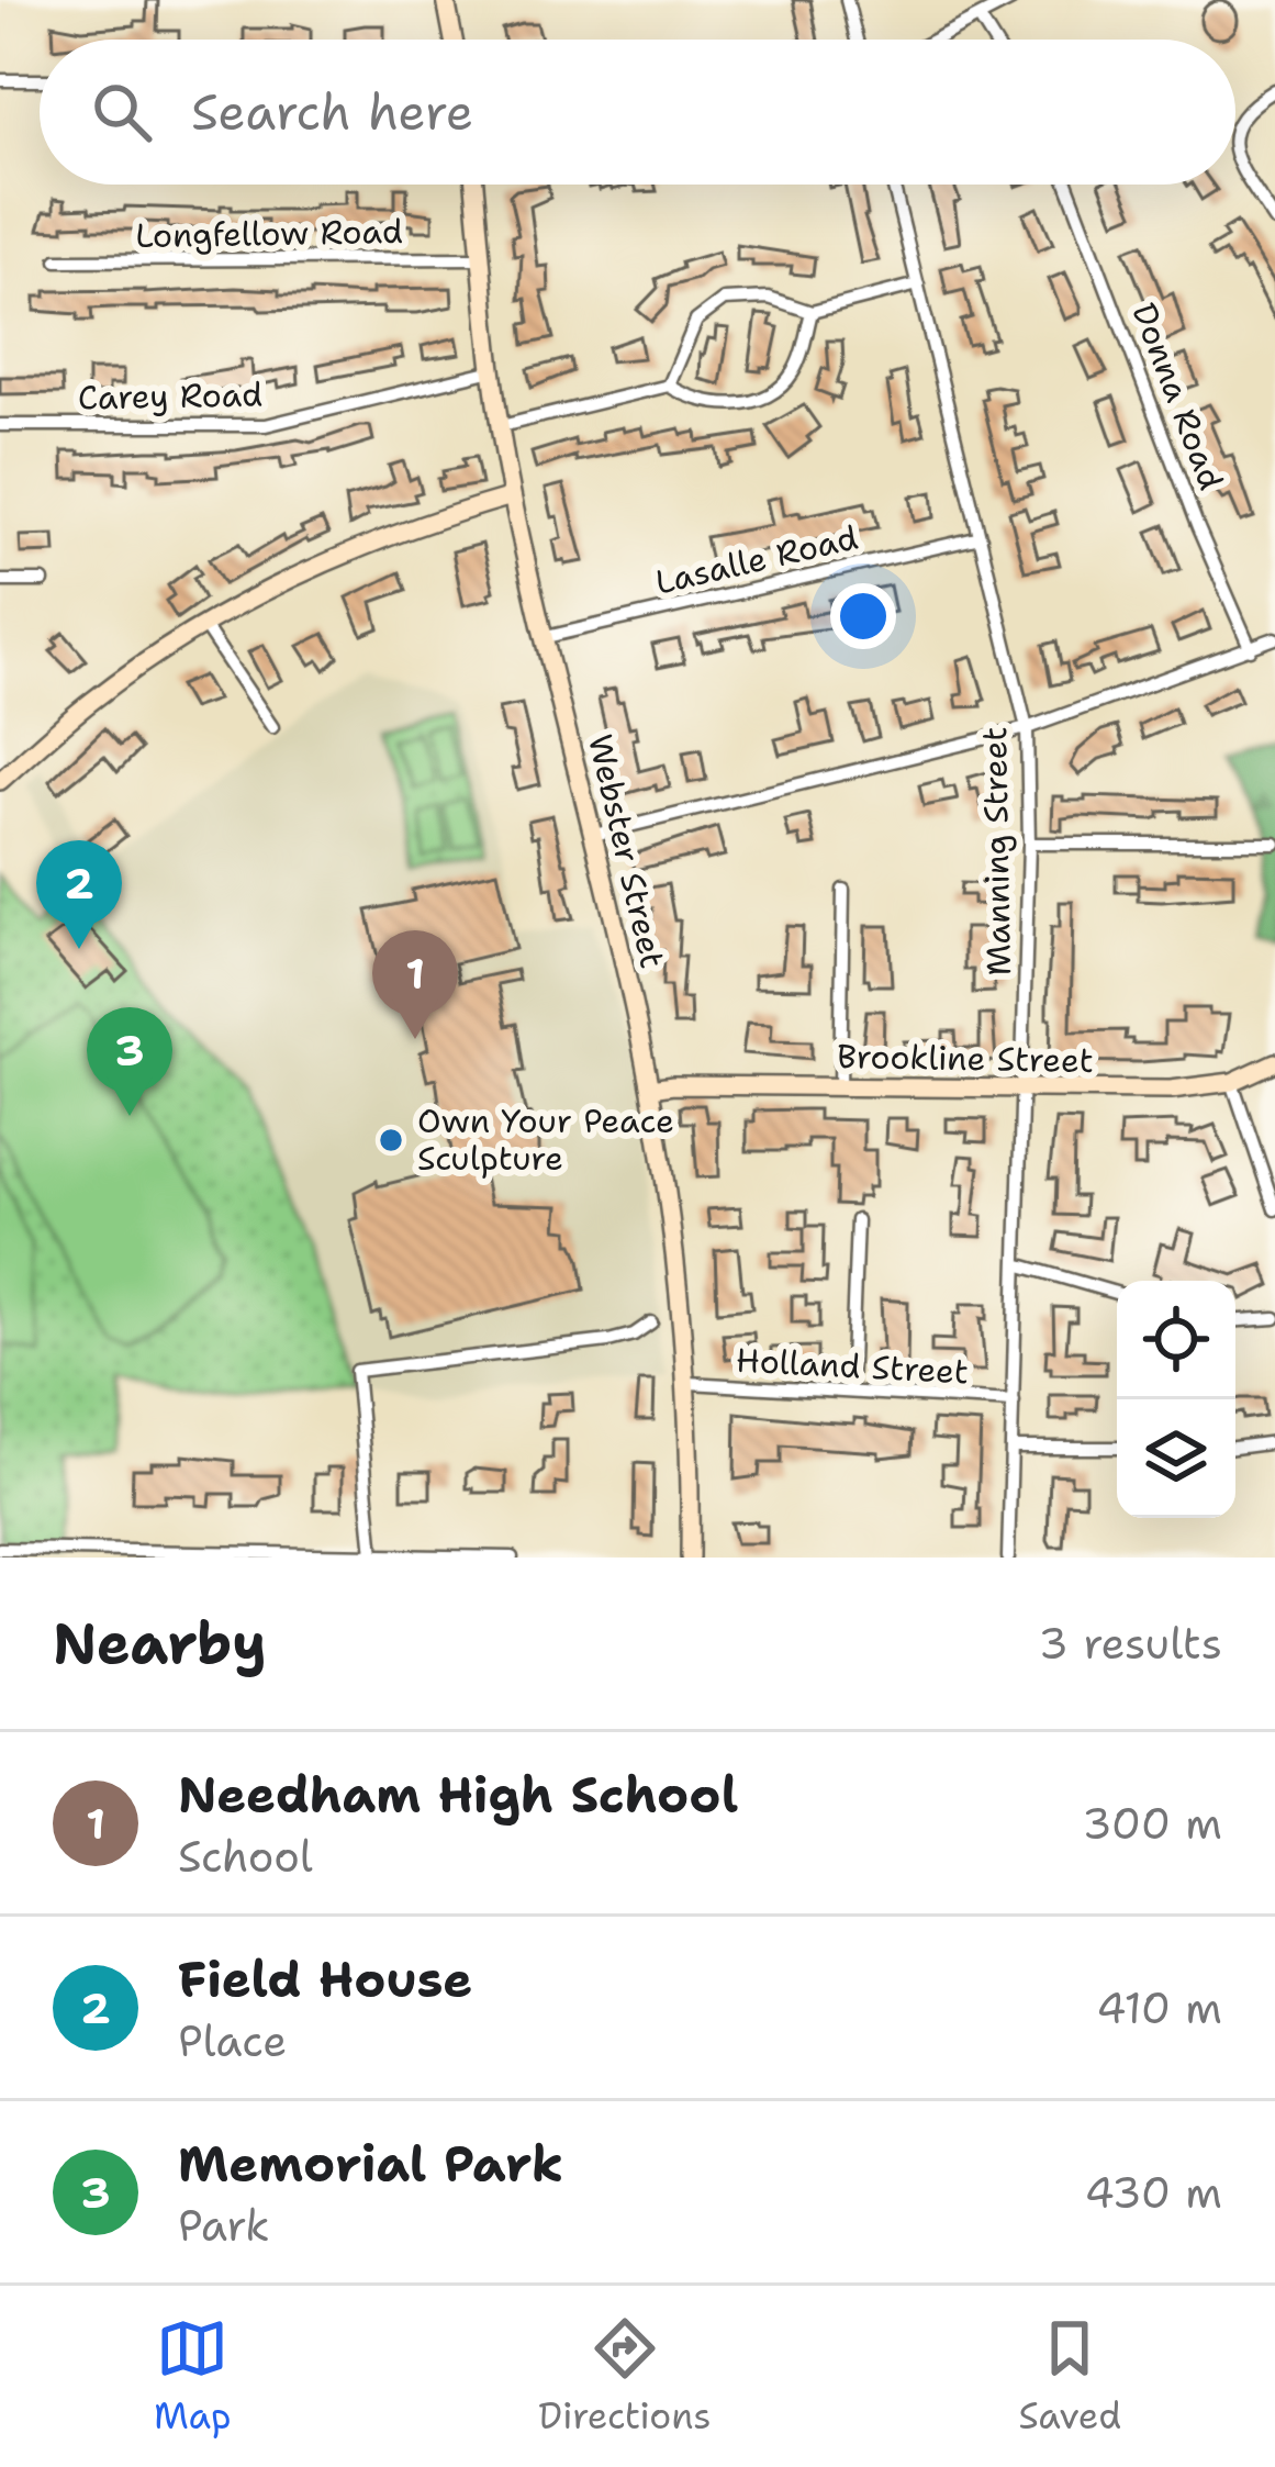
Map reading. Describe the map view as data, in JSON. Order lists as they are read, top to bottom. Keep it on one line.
{"streets":{"street":["Longfellow Road","Carey Road","Donna Road","Lasalle Road","Webster Street","Manning Street","Brookline Street","Holland Street"]},"crossings":[["Longfellow Road","Webster Street"],["Carey Road","Webster Street"],["Lasalle Road","Webster Street"],["Lasalle Road","Manning Street"],["Webster Street","Brookline Street"],["Webster Street","Holland Street"],["Manning Street","Brookline Street"],["Manning Street","Holland Street"]],"places":["Own Your Peace Sculpture"],"page":{"search":"Search here","pins":["2","1","3"],"heading":["Nearby","3 results"],"list":[{"mark":"1","name":"Needham High School","note":"School","value":"300 m"},{"mark":"2","name":"Field House","note":"Place","value":"410 m"},{"mark":"3","name":"Memorial Park","note":"Park","value":"430 m"}],"nav":["Map","Directions","Saved"]}}
